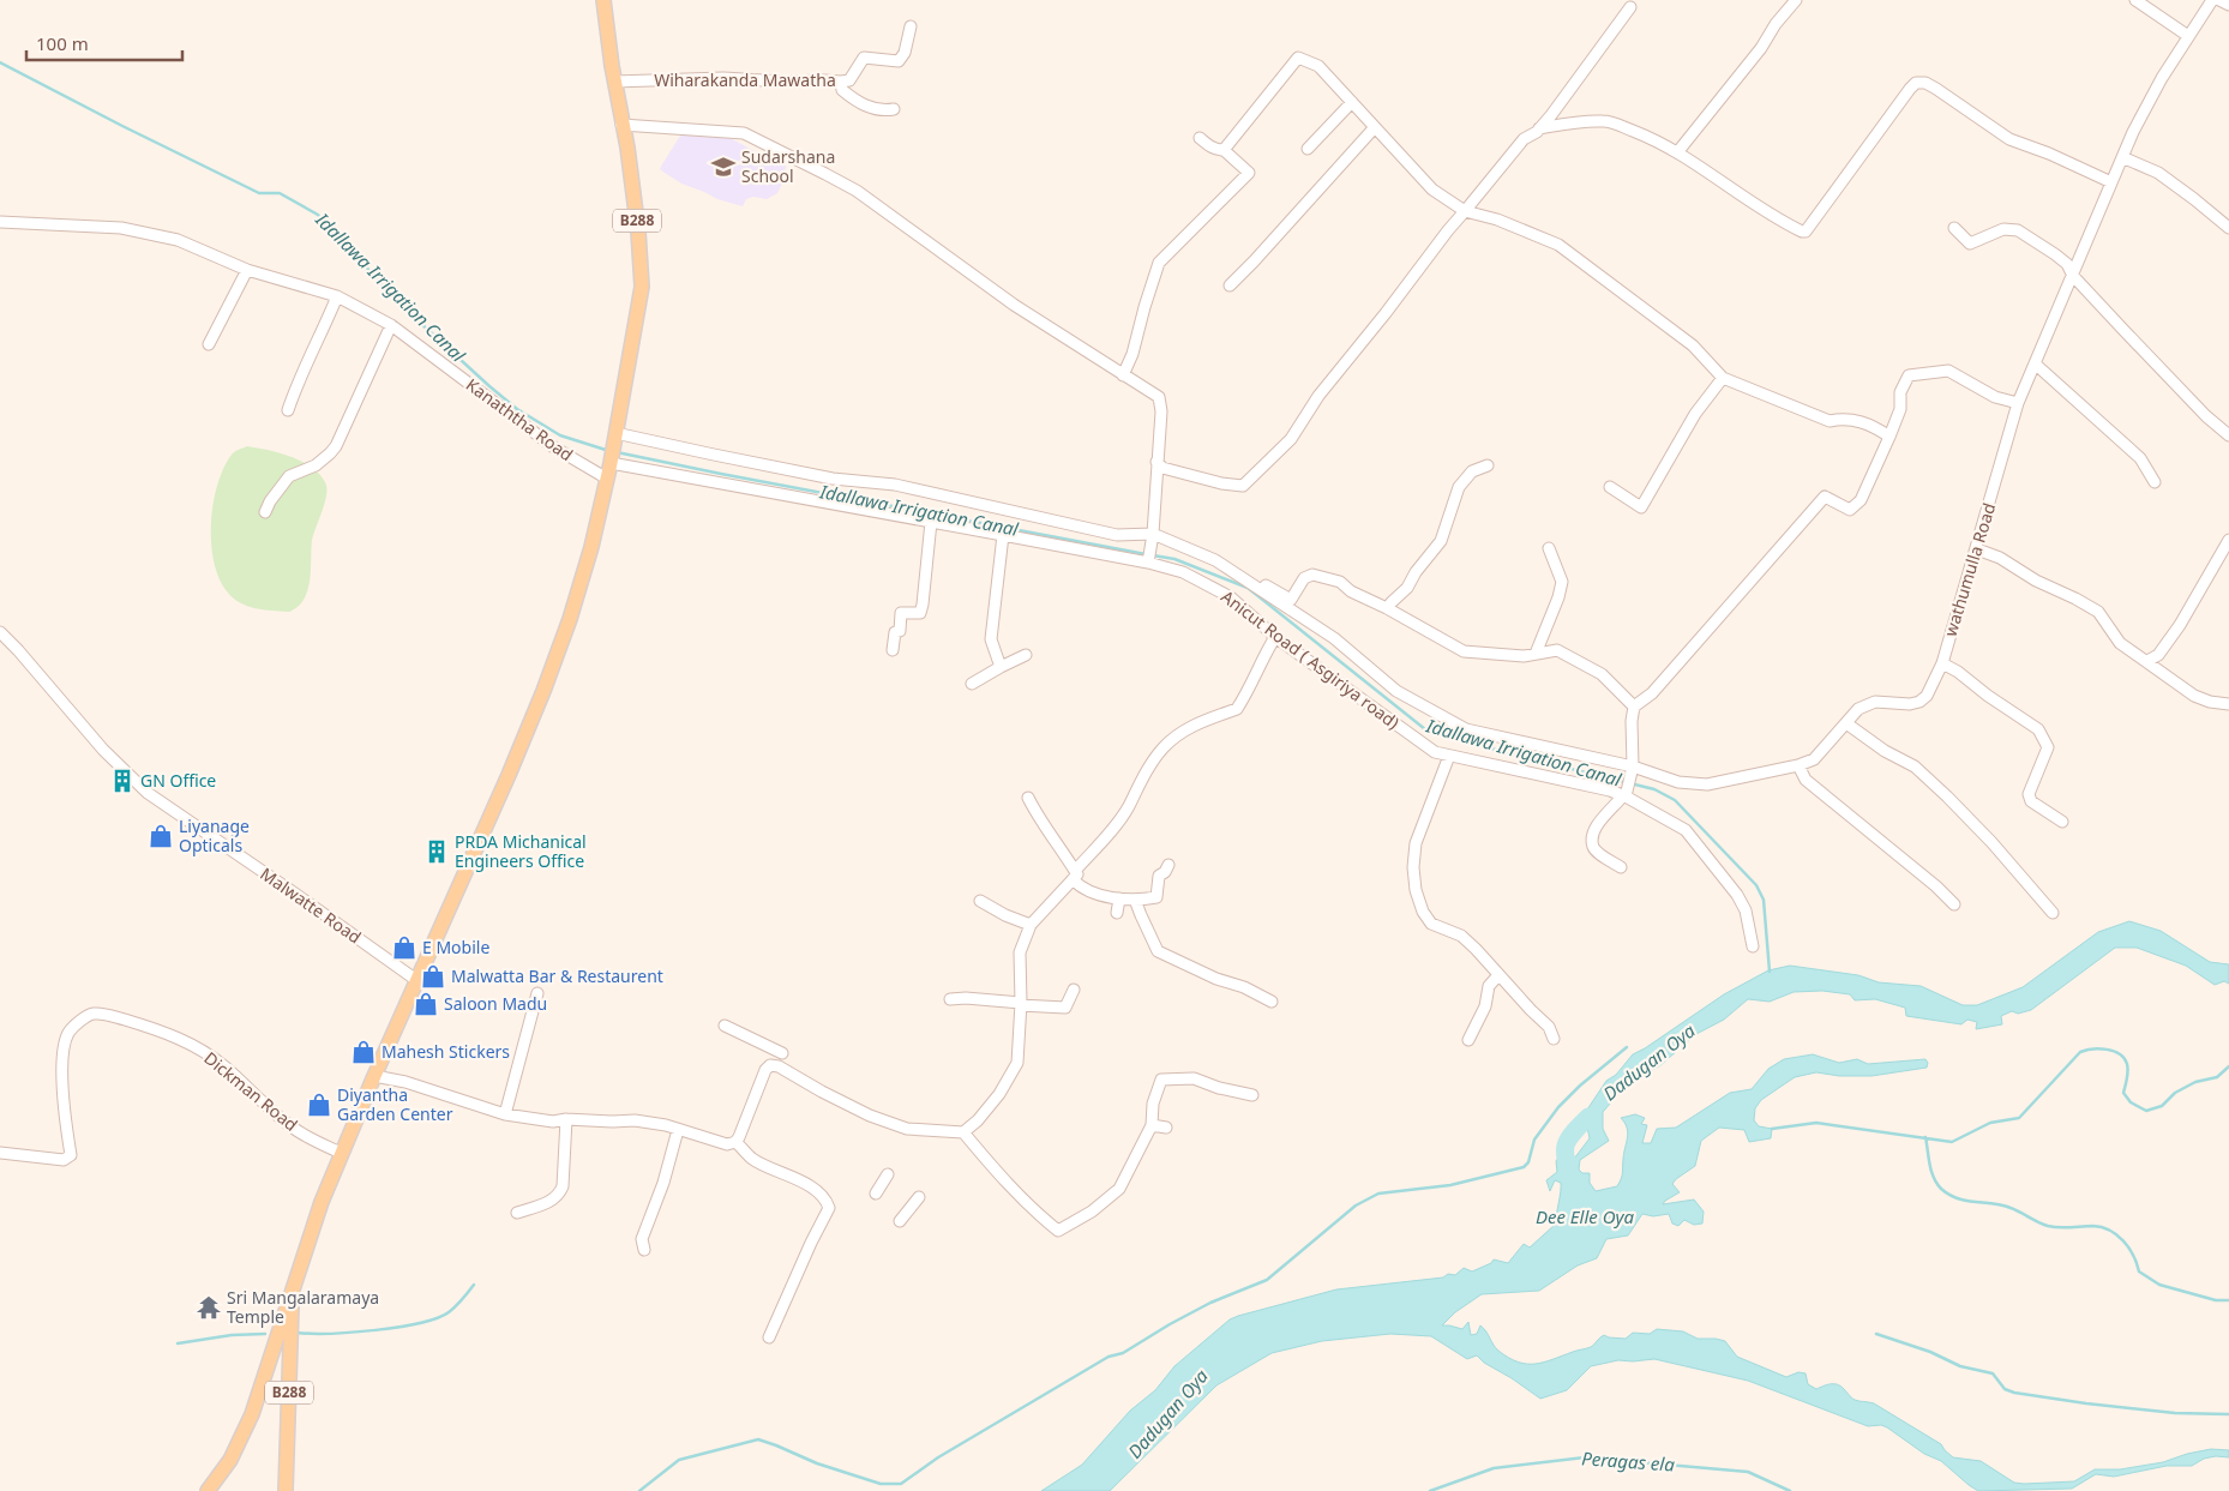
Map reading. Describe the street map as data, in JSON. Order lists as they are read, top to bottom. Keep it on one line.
{"streets":{"main road":["B288"],"street":["Wiharakanda Mawatha","Kanaththa Road","wathumulla Road","Anicut Road ( Asgiriya road)","Malwatte Road","Dickman Road"]},"crossings":[["Wiharakanda Mawatha","B288"],["B288","Kanaththa Road"],["B288","Anicut Road ( Asgiriya road)"],["B288","Malwatte Road"],["B288","Dickman Road"]],"water":["Idallawa Irrigation Canal","Dadugan Oya","Dee Elle Oya","Peragas ela"],"places":{"school or university":["Sudarshana School"],"building":["GN Office","PRDA Michanical Engineers Office"],"shop":["Liyanage Opticals","E Mobile","Malwatta Bar & Restaurent","Saloon Madu","Mahesh Stickers","Diyantha Garden Center"],"temple":["Sri Mangalaramaya Temple"]},"scale_bar":"100 m"}
